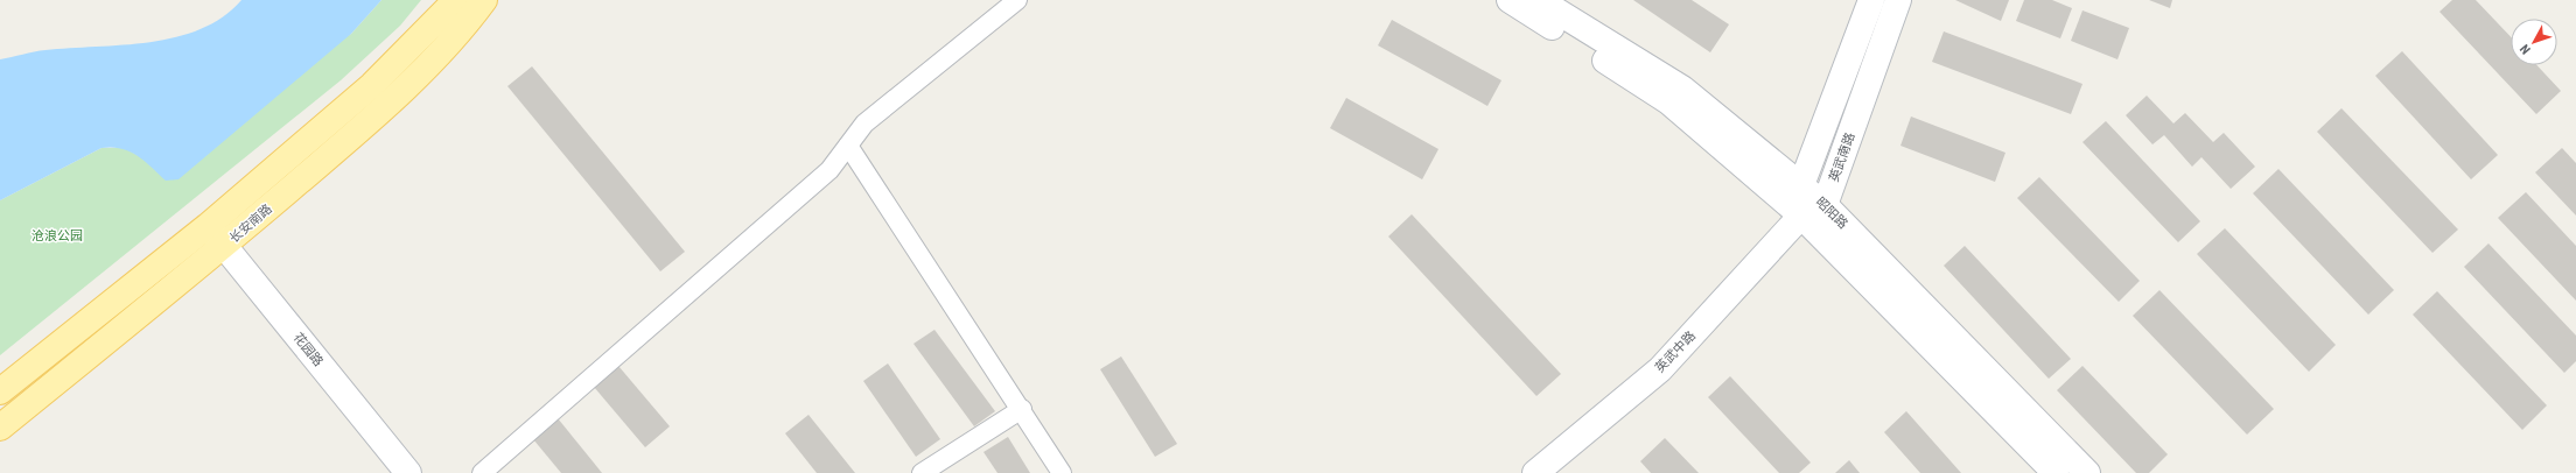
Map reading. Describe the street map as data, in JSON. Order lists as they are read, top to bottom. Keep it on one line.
{"streets":{"main road":["英武南路","昭阳路","长安南路","花园路","英武中路"]},"crossings":[["英武南路","昭阳路"],["昭阳路","英武中路"],["长安南路","花园路"]],"parks":["沧浪公园"],"north":"bottom left"}
